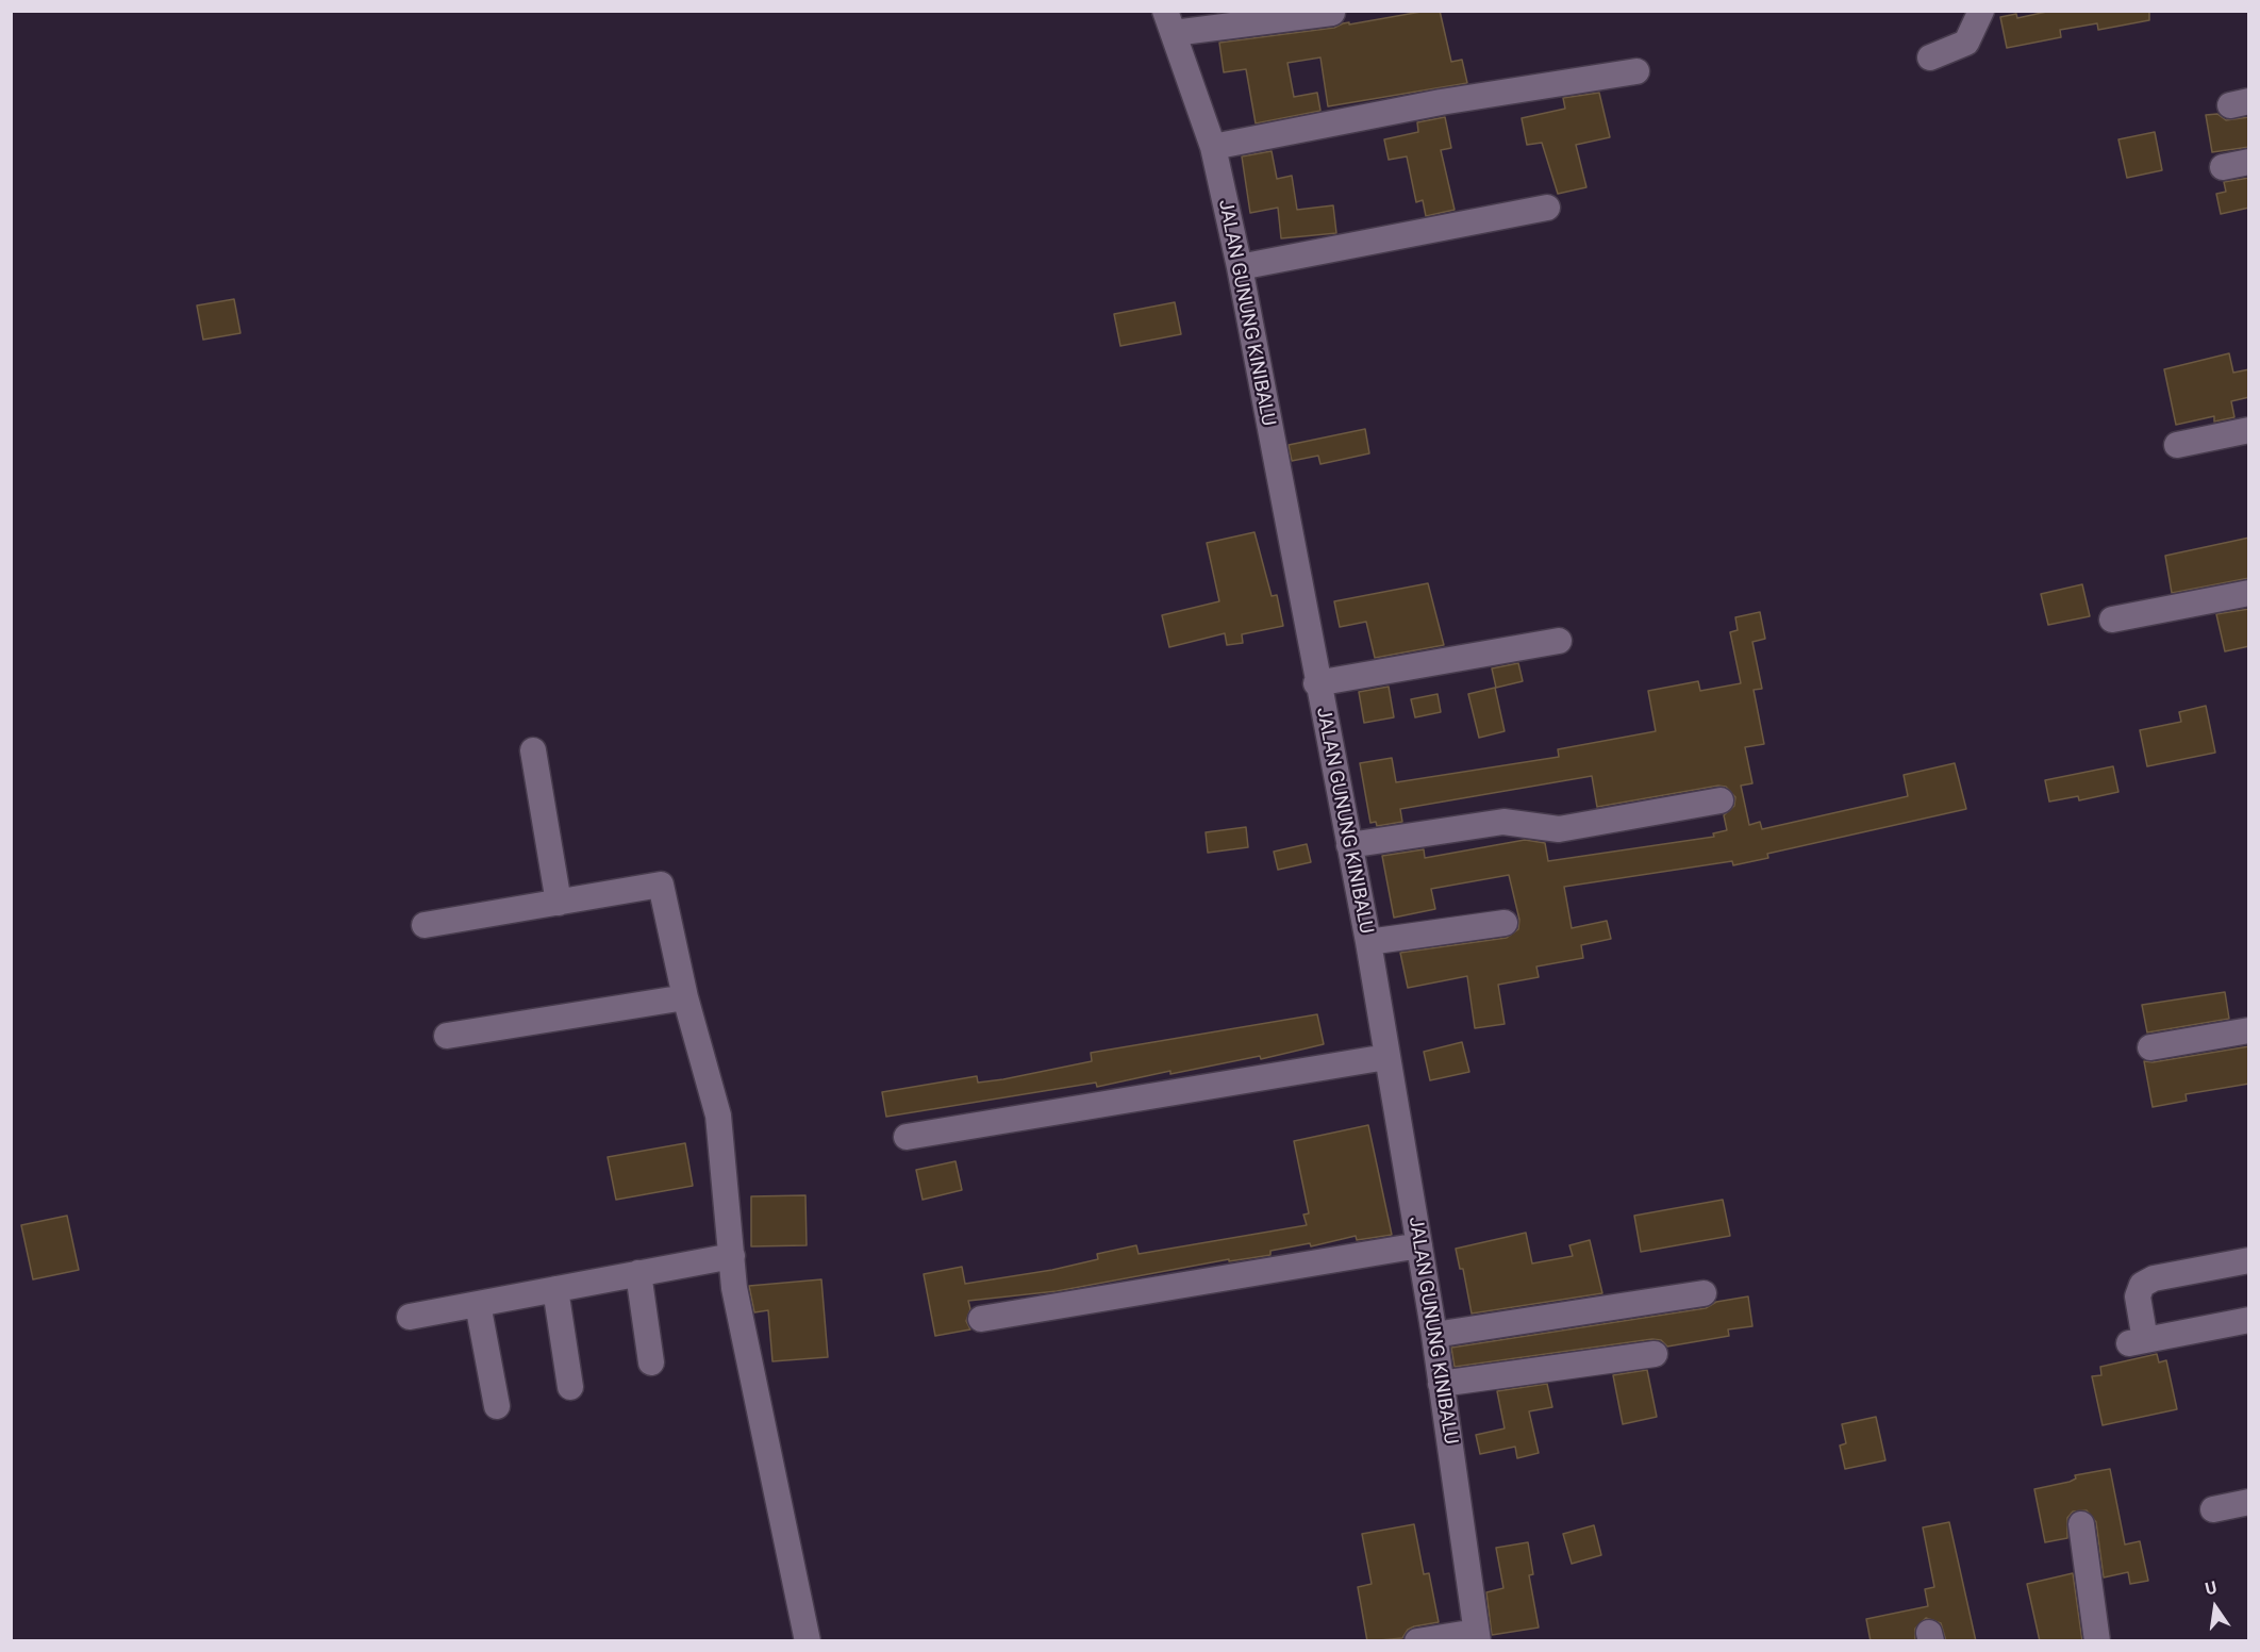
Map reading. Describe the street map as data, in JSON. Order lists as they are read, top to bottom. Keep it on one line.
{"streets":{"street":["JALAN GUNUNG KINIBALU"]},"north":"top"}
